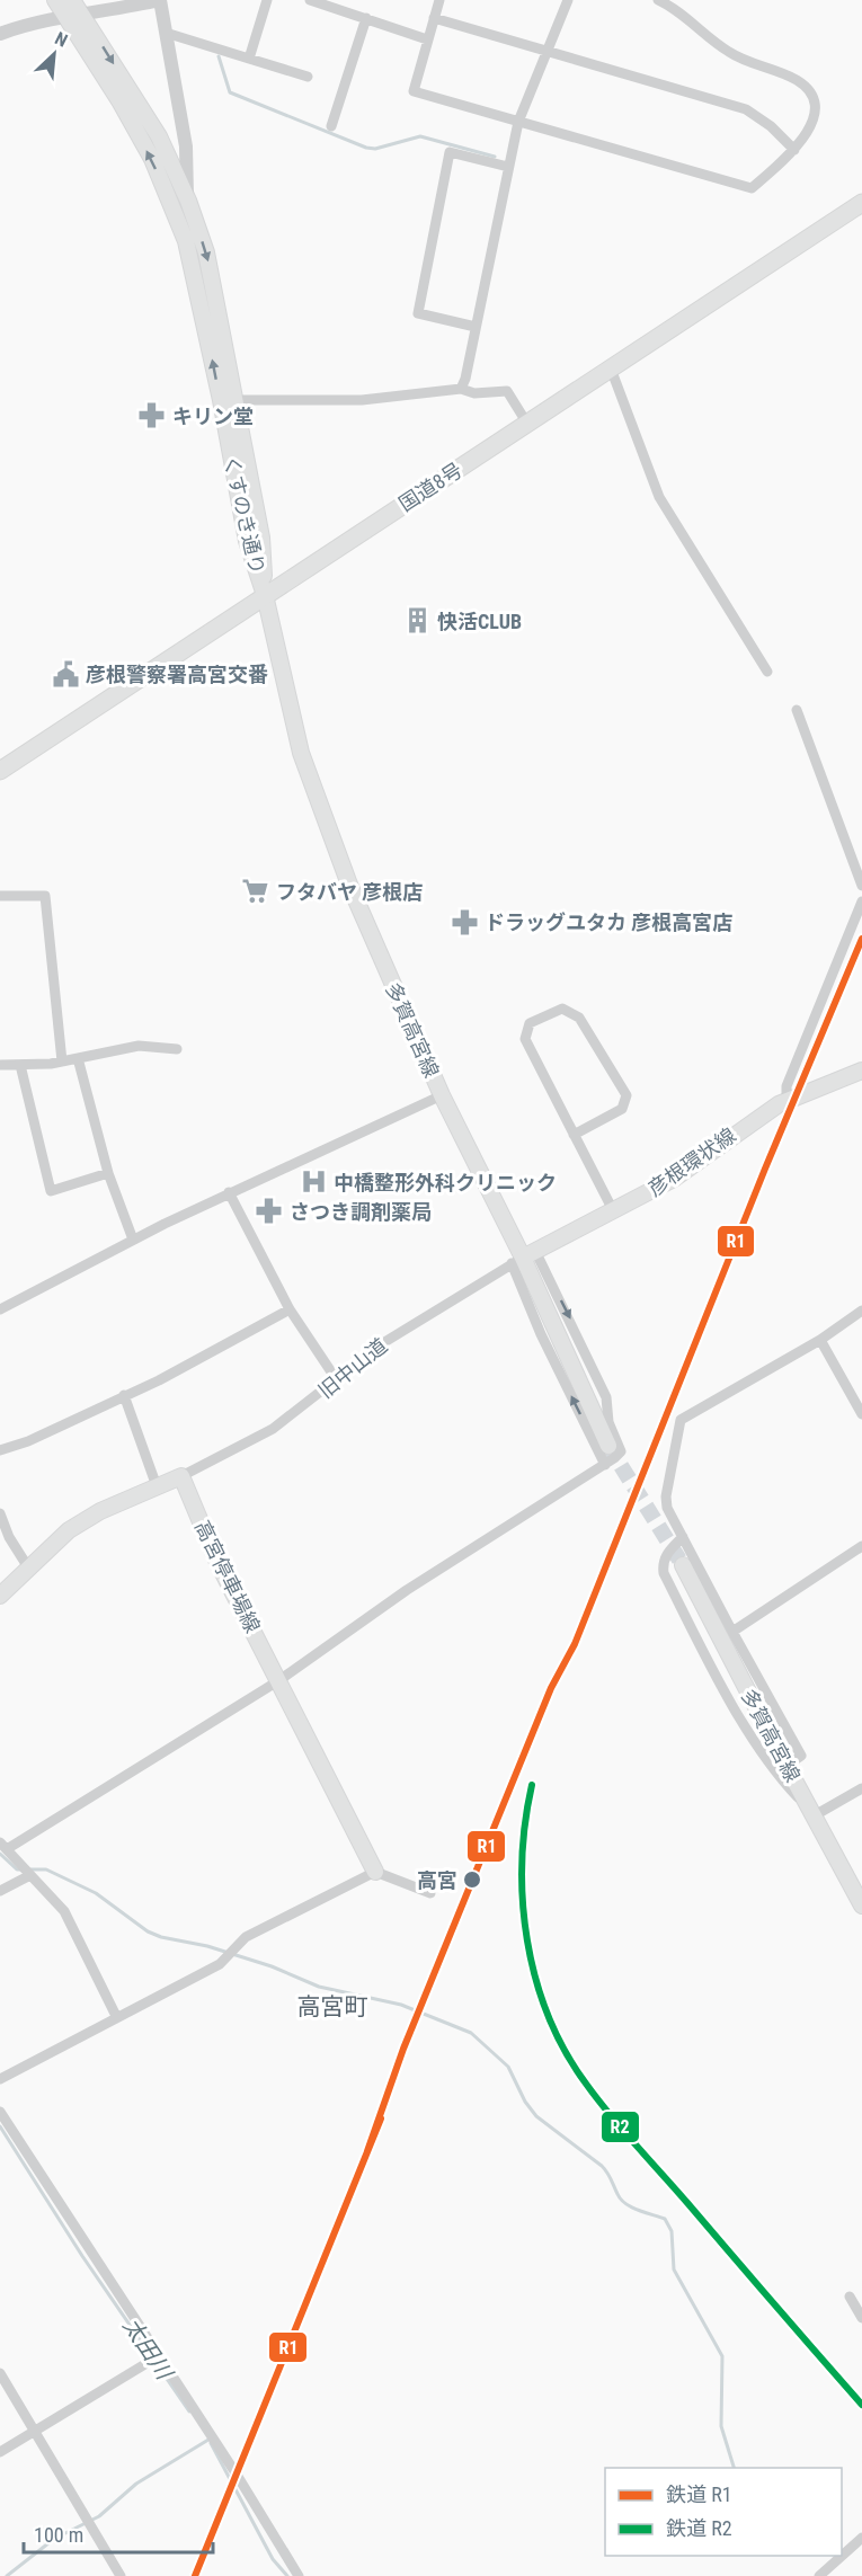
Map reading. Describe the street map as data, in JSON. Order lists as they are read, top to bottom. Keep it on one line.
{"streets":{"highway":["国道8号"],"main road":["くすのき通り","多賀高宮線","彦根環状線","高宮停車場線"],"street":["旧中山道"]},"crossings":[["国道8号","くすのき通り"],["国道8号","多賀高宮線"],["くすのき通り","多賀高宮線"],["多賀高宮線","彦根環状線"],["多賀高宮線","旧中山道"],["彦根環状線","旧中山道"],["旧中山道","高宮停車場線"]],"districts":["高宮町"],"water":["太田川"],"places":{"pharmacy":["キリン堂","ドラッグユタカ 彦根高宮店","さつき調剤薬局"],"building":["快活CLUB"],"public building":["彦根警察署高宮交番"],"supermarket":["フタバヤ 彦根店"],"hospital":["中橋整形外科クリニック"],"other":["高宮"]},"lines":["rail line R1","rail line R2"],"legend":["鉄道 R1","鉄道 R2"],"scale_bar":"100 m","north":"top right"}
